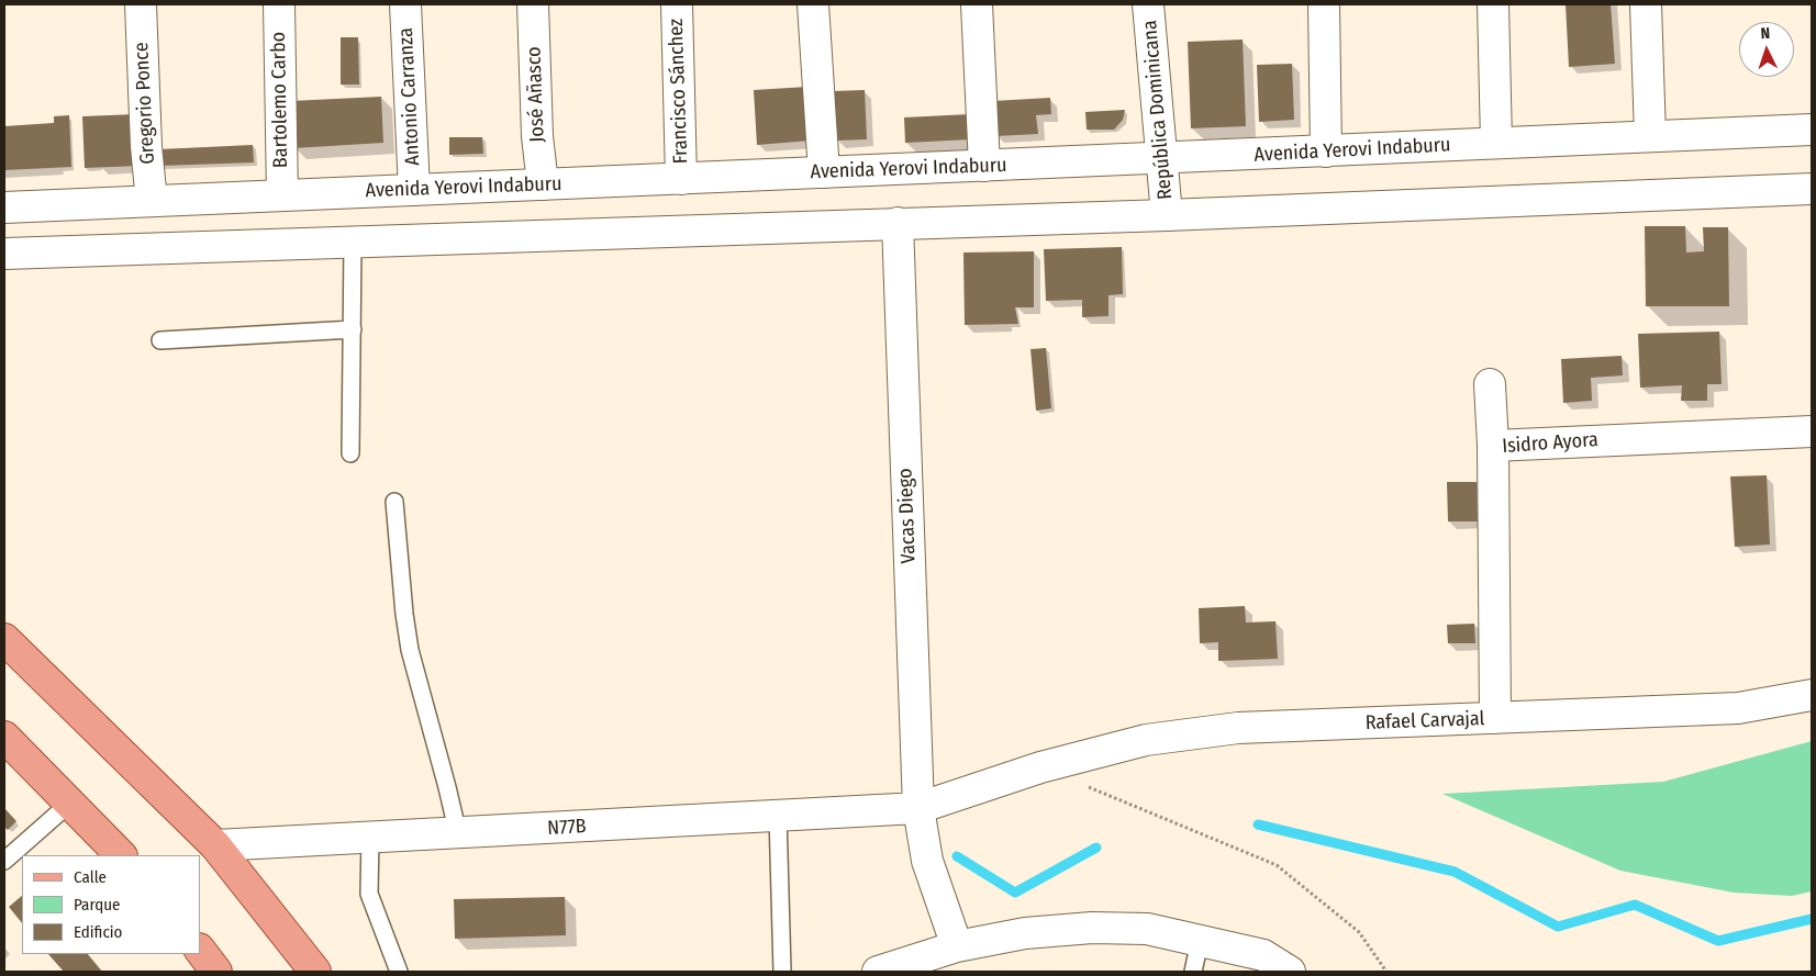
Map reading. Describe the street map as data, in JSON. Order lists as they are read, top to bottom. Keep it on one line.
{"streets":{"street":["Francisco Sánchez","José Añasco","Antonio Carranza","Bartolemo Carbo","Gregorio Ponce","República Dominicana","Avenida Yerovi Indaburu","Isidro Ayora","Vacas Diego","Rafael Carvajal","N77B"]},"crossings":[["Francisco Sánchez","Avenida Yerovi Indaburu"],["José Añasco","Avenida Yerovi Indaburu"],["Antonio Carranza","Avenida Yerovi Indaburu"],["Bartolemo Carbo","Avenida Yerovi Indaburu"],["Gregorio Ponce","Avenida Yerovi Indaburu"],["República Dominicana","Avenida Yerovi Indaburu"],["Isidro Ayora","Rafael Carvajal"],["Vacas Diego","Rafael Carvajal"],["Vacas Diego","N77B"],["Rafael Carvajal","N77B"]],"legend":["Calle","Parque","Edificio"],"north":"top"}
